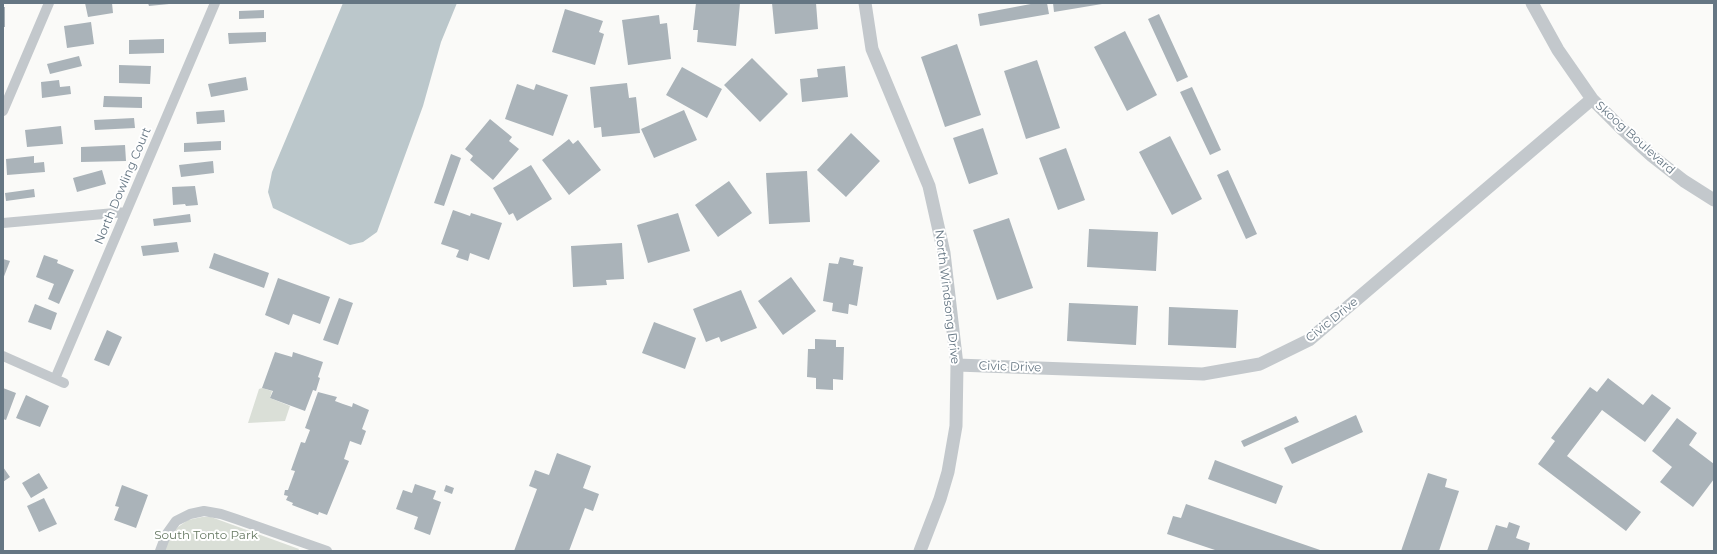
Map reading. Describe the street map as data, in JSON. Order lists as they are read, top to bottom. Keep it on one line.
{"streets":{"street":["Skoog Boulevard","North Dowling Court","North Windsong Drive","Civic Drive"]},"crossings":[["Skoog Boulevard","Civic Drive"],["North Windsong Drive","Civic Drive"]],"parks":["South Tonto Park"]}
